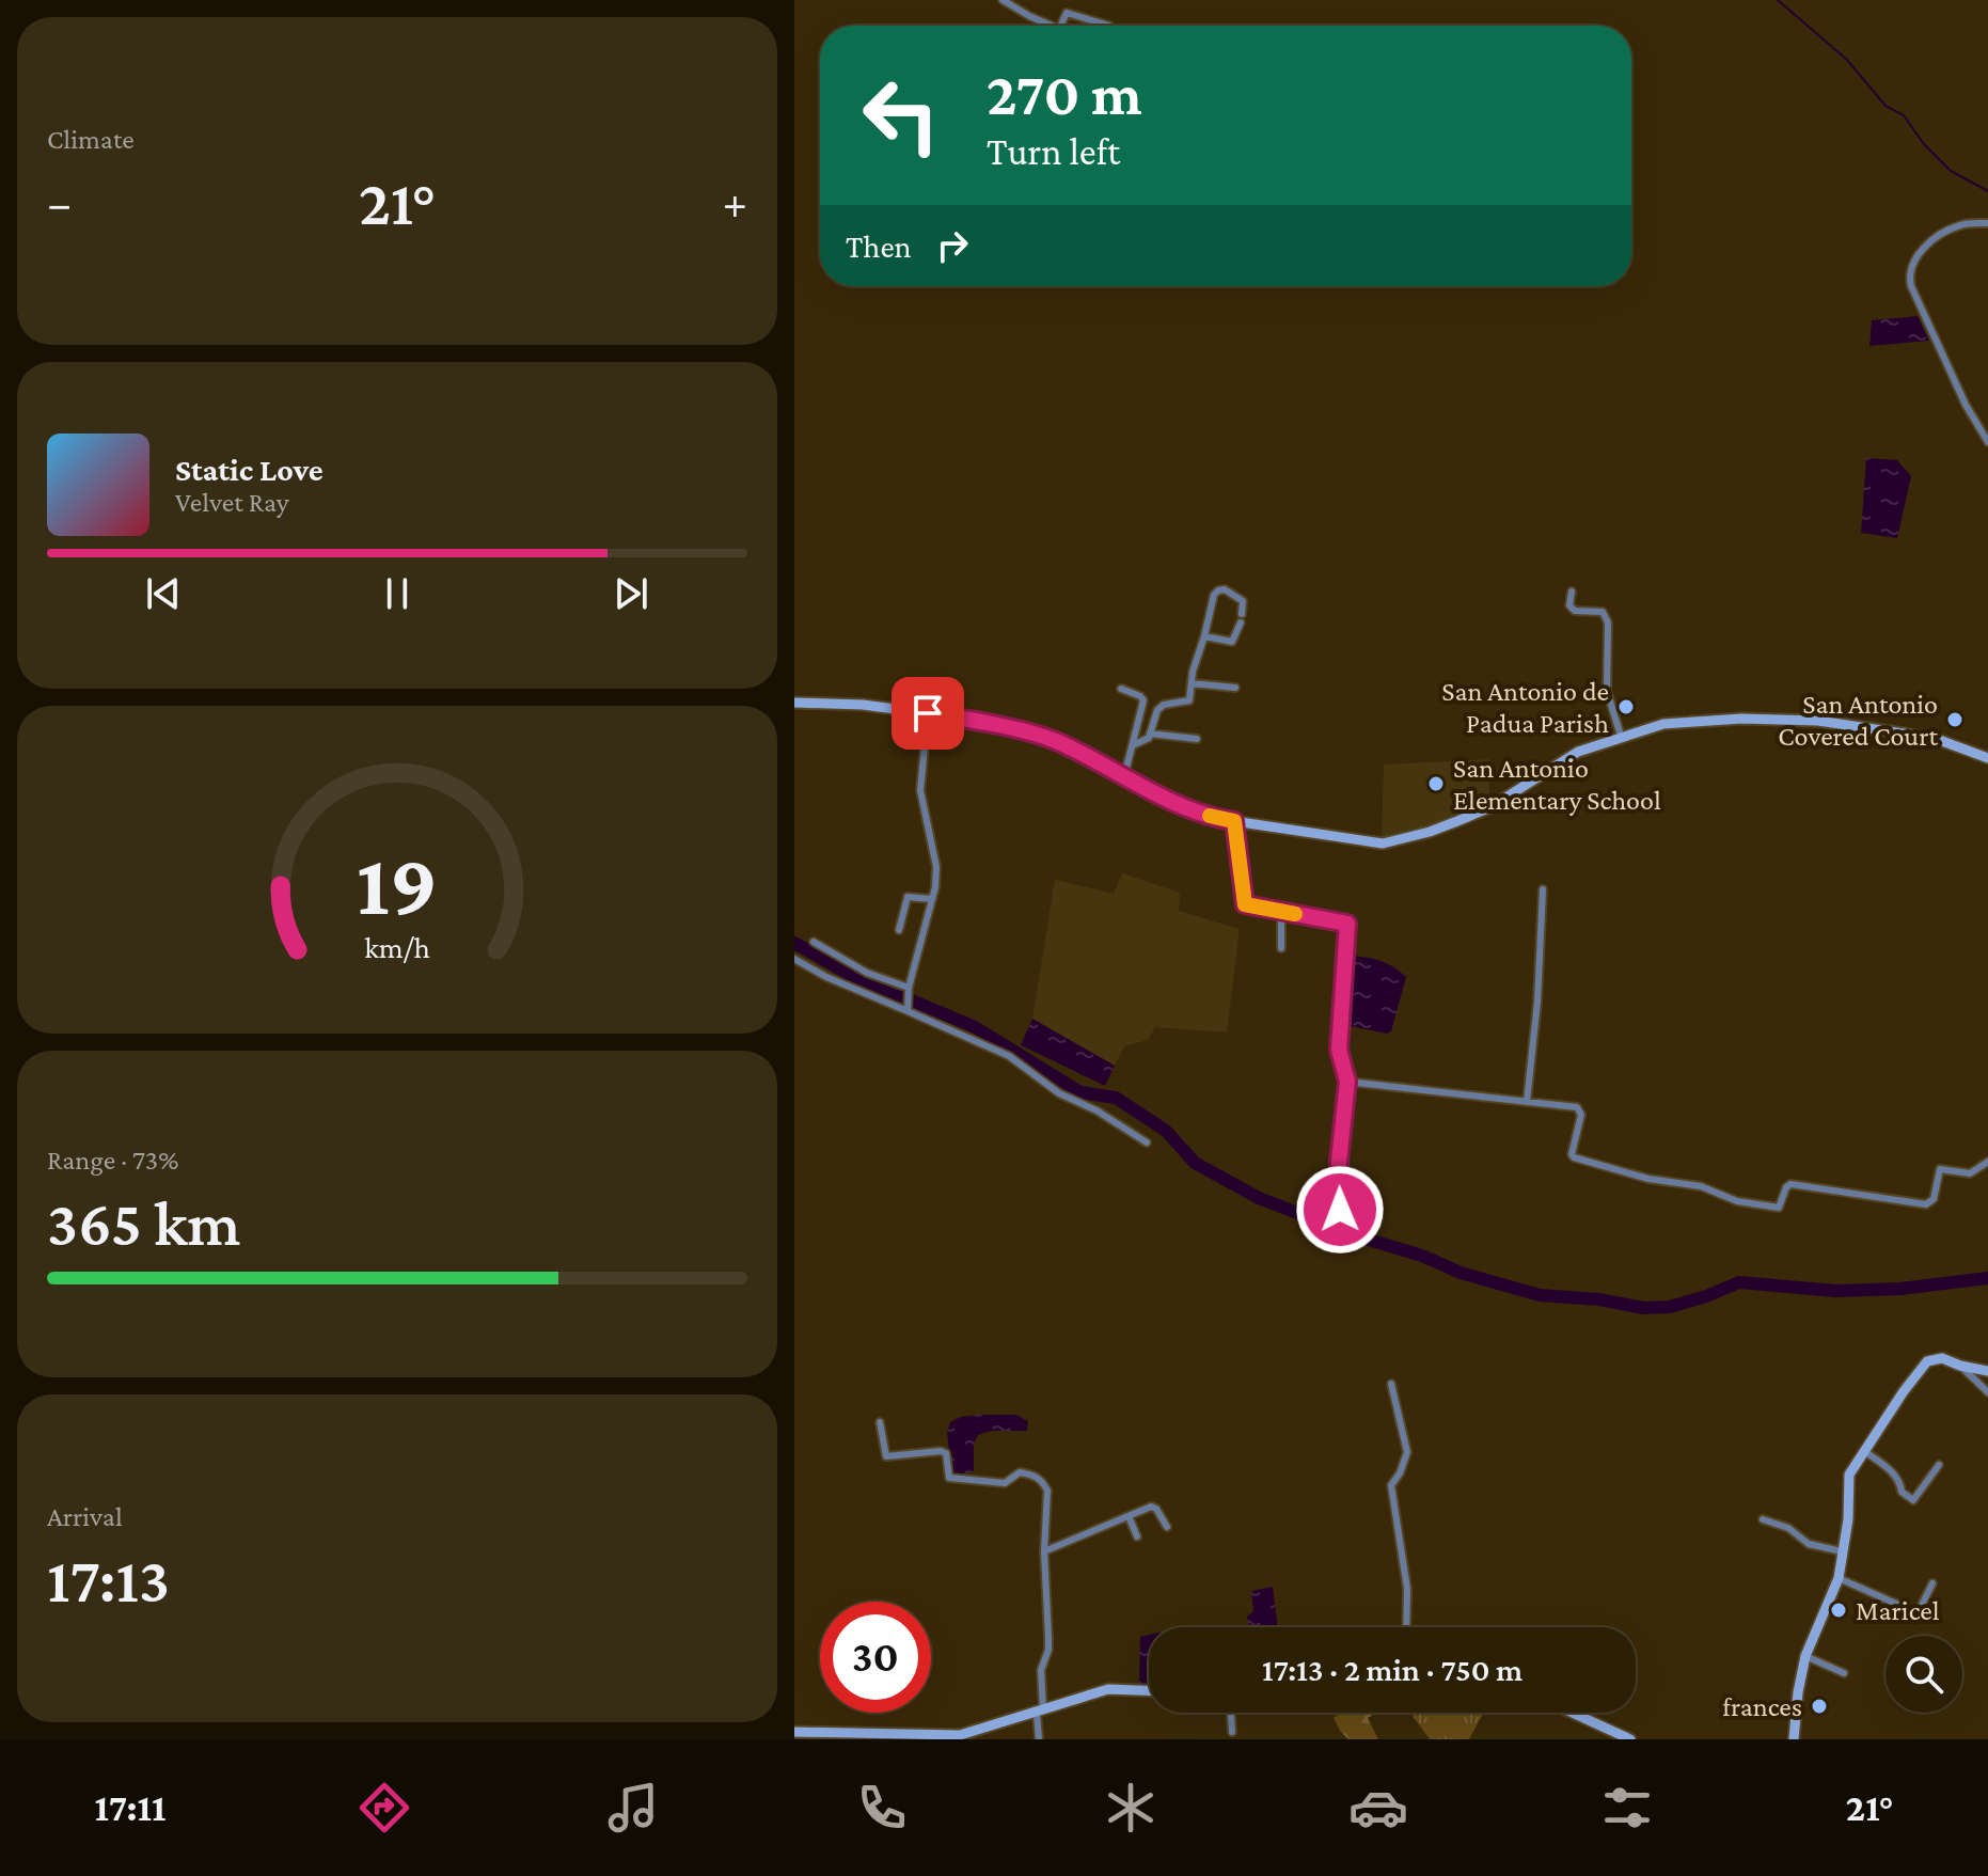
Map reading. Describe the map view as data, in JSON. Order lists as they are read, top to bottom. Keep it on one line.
{"places":["San Antonio de Padua Parish","San Antonio Covered Court","San Antonio Elementary School","Maricel","frances"],"page":{"tile":["Climate",["Range · 73%","365 km"],["Arrival","17:13"]],"turn":["270 m","Turn left"],"heat":["−","21°","+"],"then":"Then","song":["Static Love","Velvet Ray"],"limit":"30","trip":"17:13 · 2 min · 750 m","tabs":["17:11","21°"],"gauge":["19","km/h"]}}
